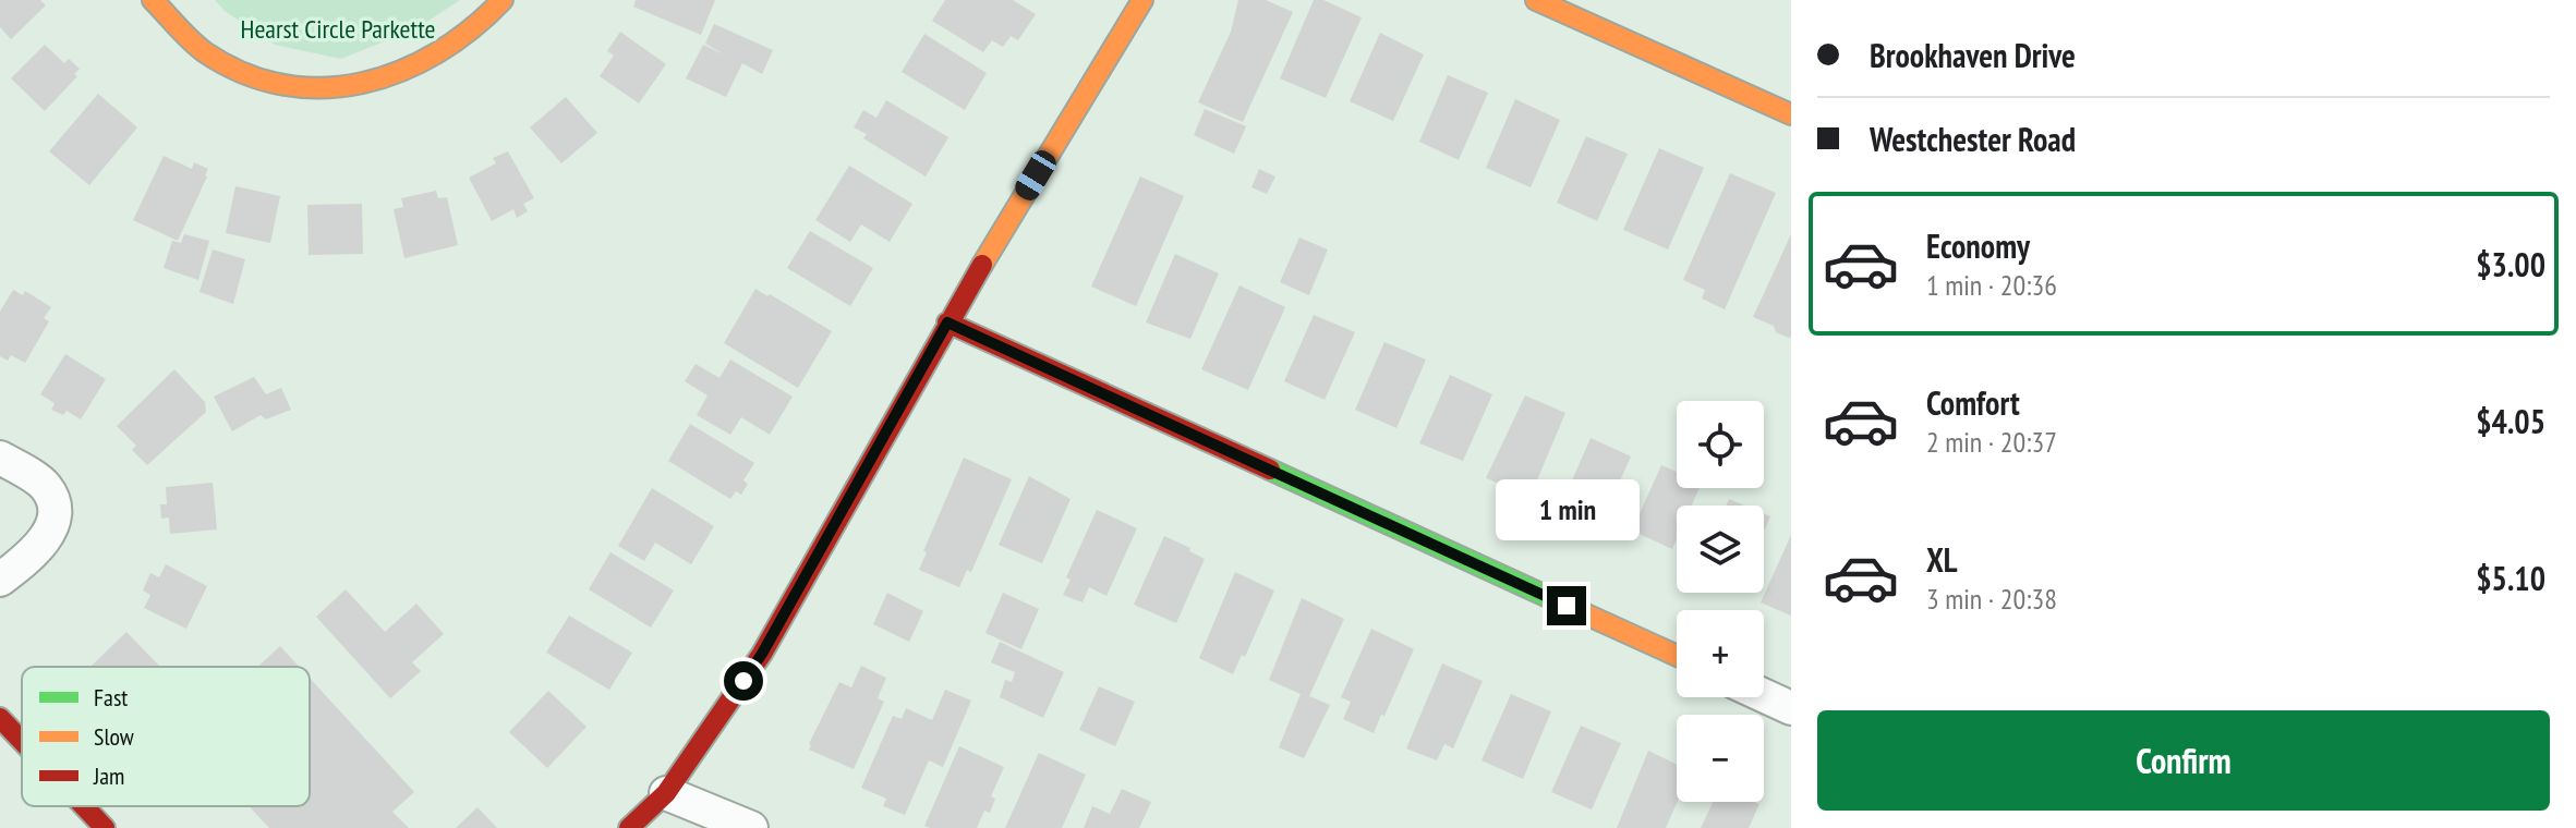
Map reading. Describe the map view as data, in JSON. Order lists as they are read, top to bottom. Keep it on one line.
{"parks":["Hearst Circle Parkette"],"legend":["Fast","Slow","Jam"],"page":{"banner":["Brookhaven Drive","Westchester Road"],"list":[{"name":"Economy","note":"1 min · 20:36","value":"$3.00"},{"name":"Comfort","note":"2 min · 20:37","value":"$4.05"},{"name":"XL","note":"3 min · 20:38","value":"$5.10"}],"map_buttons":["+","−"],"bubble":"1 min","buttons":"Confirm"}}
